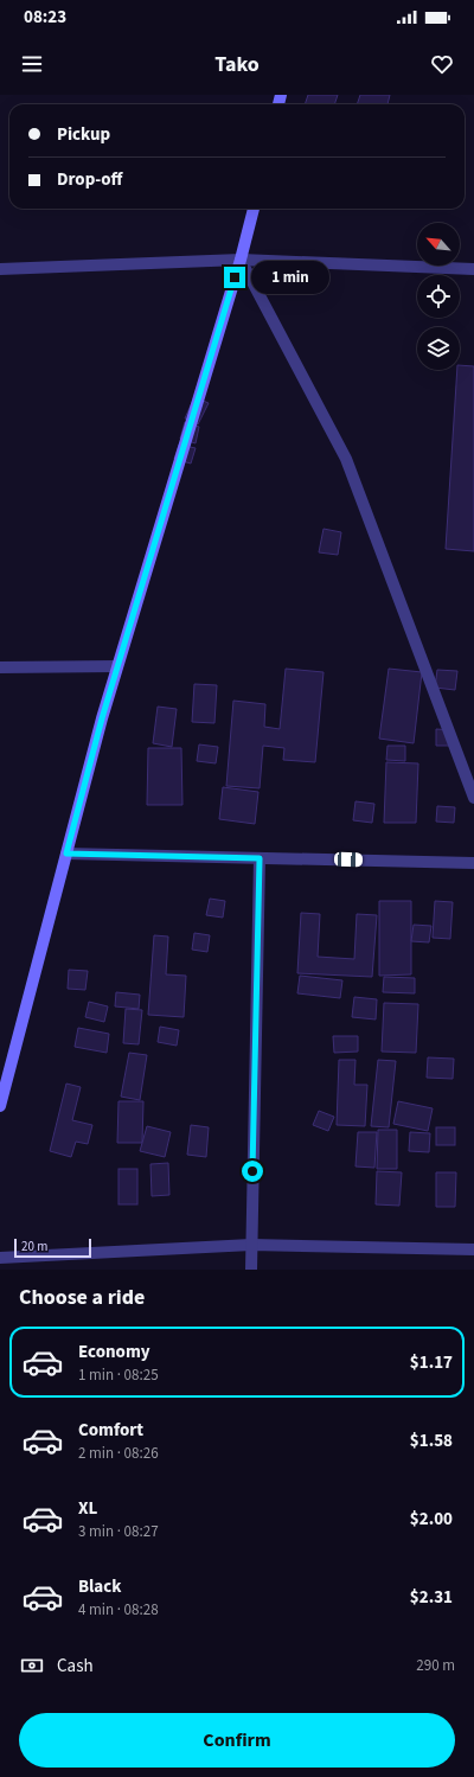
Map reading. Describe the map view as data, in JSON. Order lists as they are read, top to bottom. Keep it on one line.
{"scale_bar":"20 m","north":"top left","page":{"status":"08:23","header":"Tako","banner":["Pickup","Drop-off"],"bubble":"1 min","scale":"20 m","heading":"Choose a ride","list":[{"name":"Economy","note":"1 min · 08:25","value":"$1.17"},{"name":"Comfort","note":"2 min · 08:26","value":"$1.58"},{"name":"XL","note":"3 min · 08:27","value":"$2.00"},{"name":"Black","note":"4 min · 08:28","value":"$2.31"}],"pay":["Cash","290 m"],"buttons":"Confirm"}}
